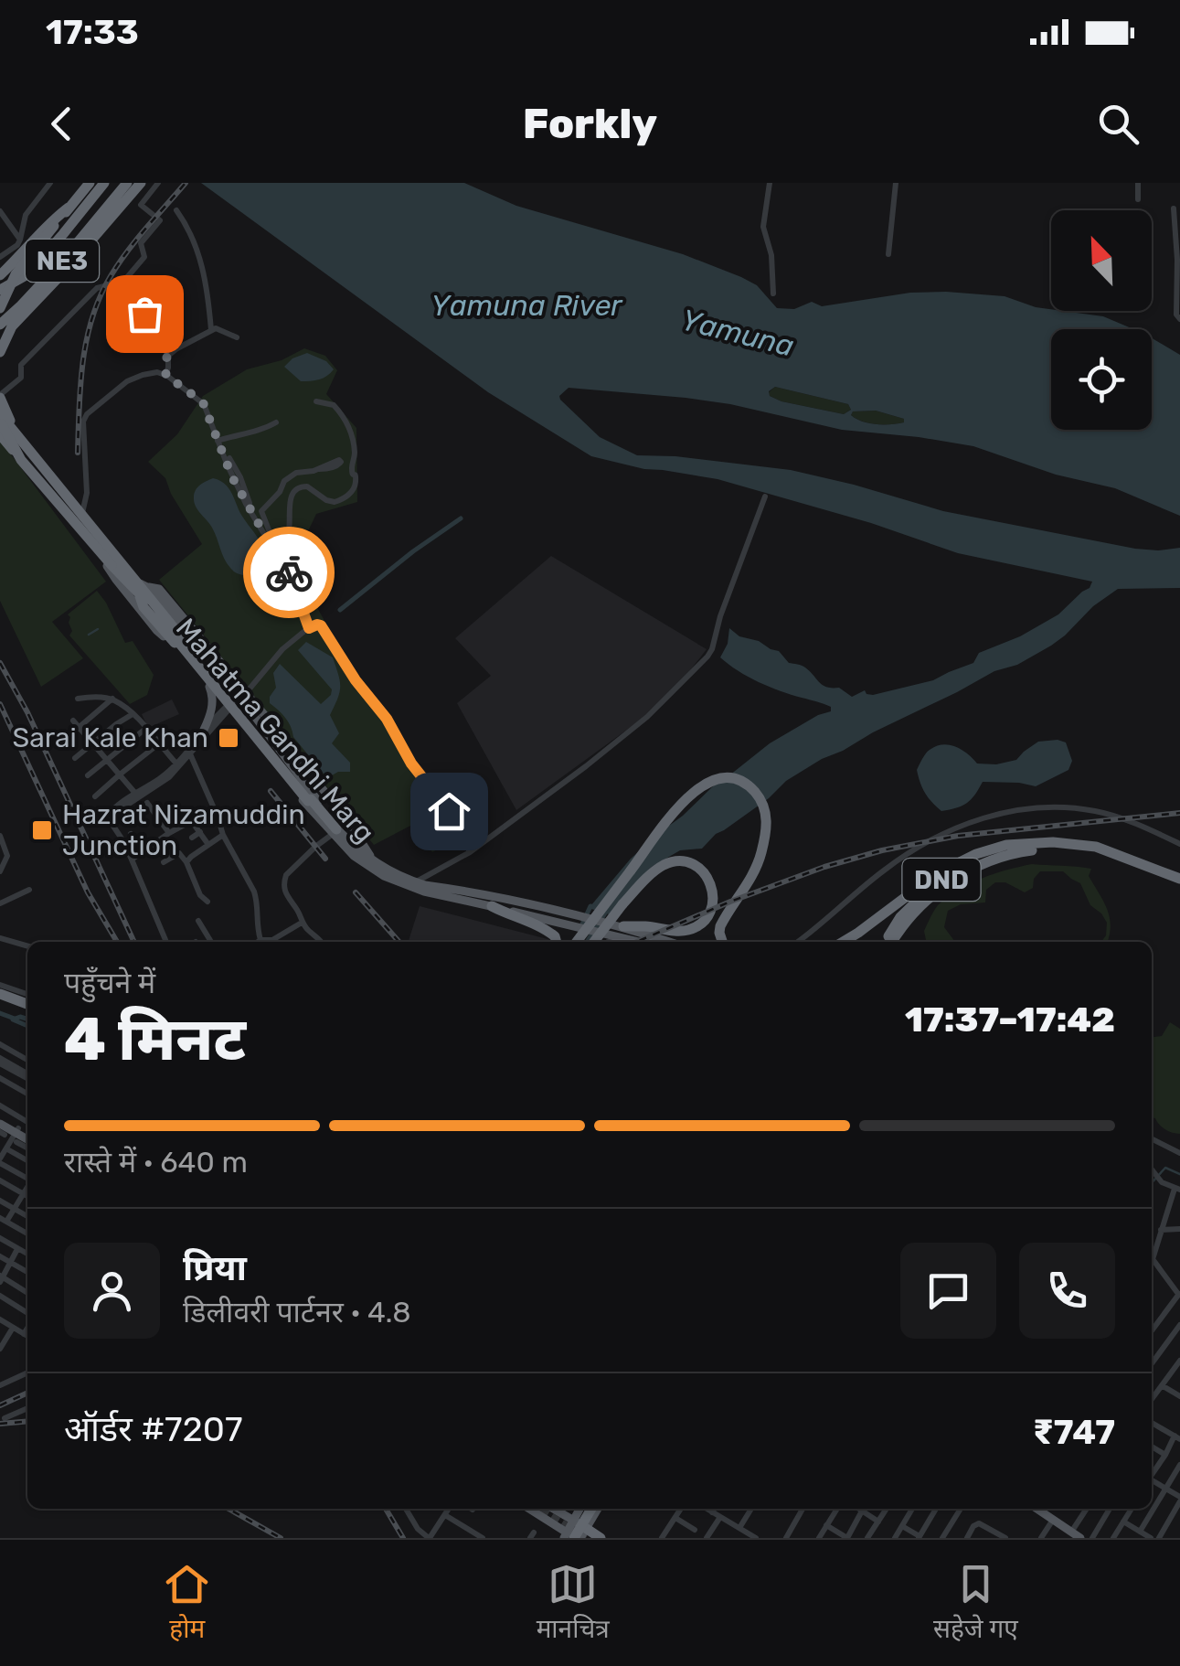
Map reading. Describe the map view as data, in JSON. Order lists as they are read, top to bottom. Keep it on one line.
{"streets":{"highway":["NE3","Mahatma Gandhi Marg","DND"]},"water":["Yamuna River","Yamuna"],"places":{"transit":["Sarai Kale Khan","Hazrat Nizamuddin Junction"]},"north":"top left","page":{"status":"17:33","header":"Forkly","heading":["4 मिनट","पहुँचने में","17:37–17:42"],"panel":["प्रिया","डिलीवरी पार्टनर · 4.8","ऑर्डर #7207","₹747"],"bar":"रास्ते में · 640 m","tabs":["होम","मानचित्र","सहेजे गए"]}}
